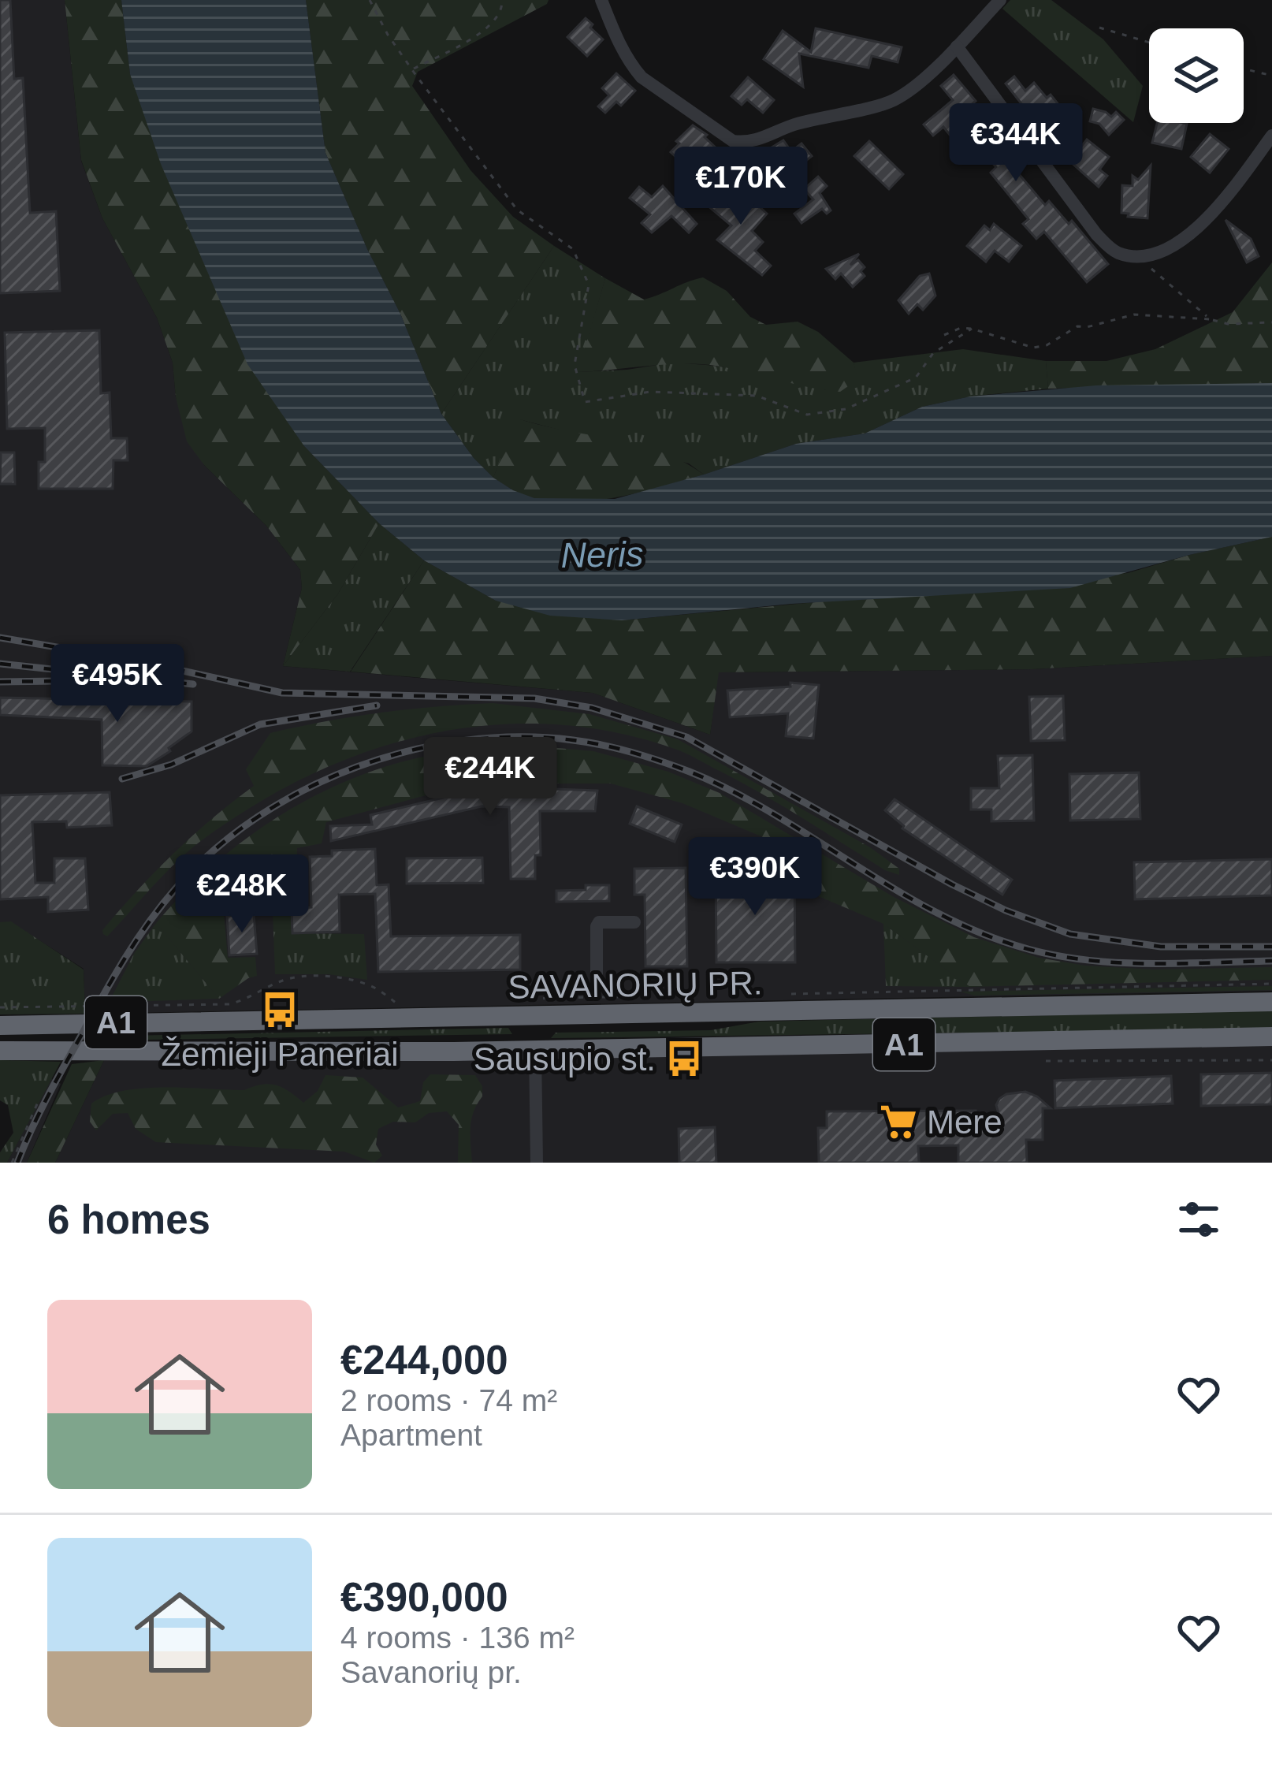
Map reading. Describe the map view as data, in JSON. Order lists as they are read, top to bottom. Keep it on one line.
{"streets":{"highway":["SAVANORIŲ PR.","A1"]},"water":["Neris"],"places":{"bus stop":["Žemieji Paneriai","Sausupio st."],"supermarket":["Mere"]},"page":{"price":["€344K","€170K","€495K","€244K","€390K","€248K"],"heading":"6 homes","list":[{"name":"€244,000","note":"2 rooms · 74 m² · Apartment"},{"name":"€390,000","note":"4 rooms · 136 m² · Savanorių pr."}]}}
